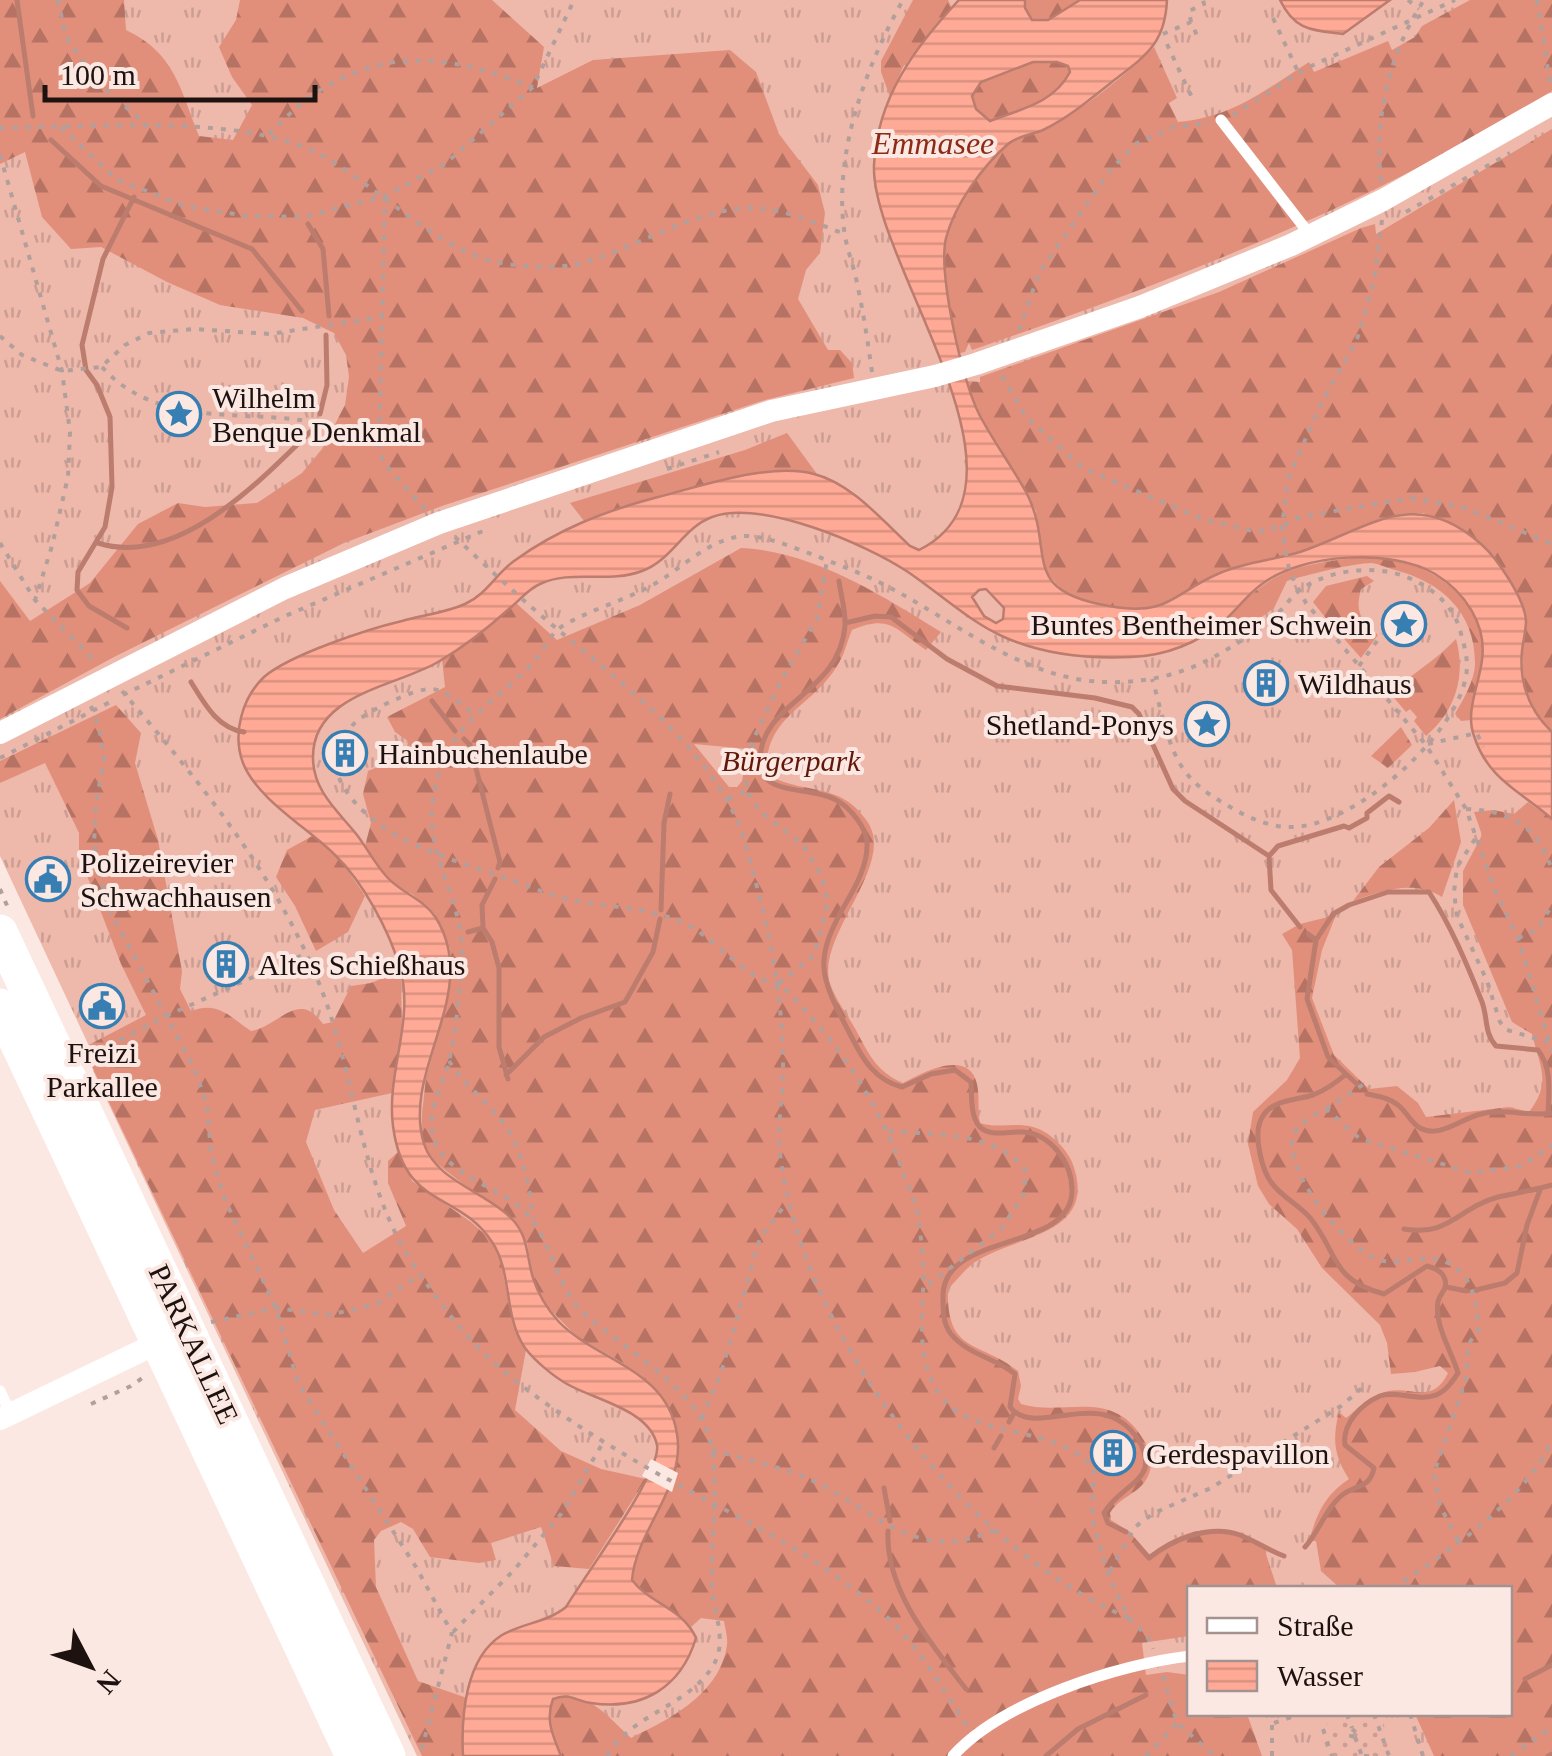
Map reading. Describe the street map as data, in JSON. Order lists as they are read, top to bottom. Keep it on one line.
{"streets":{"main road":["PARKALLEE"]},"water":["Emmasee"],"parks":["Bürgerpark"],"places":{"place":["Wilhelm Benque Denkmal","Buntes Bentheimer Schwein","Shetland-Ponys"],"building":["Wildhaus","Hainbuchenlaube","Altes Schießhaus","Gerdespavillon"],"public building":["Polizeirevier Schwachhausen","Freizi Parkallee"]},"legend":["Straße","Wasser"],"scale_bar":"100 m","north":"bottom right"}
